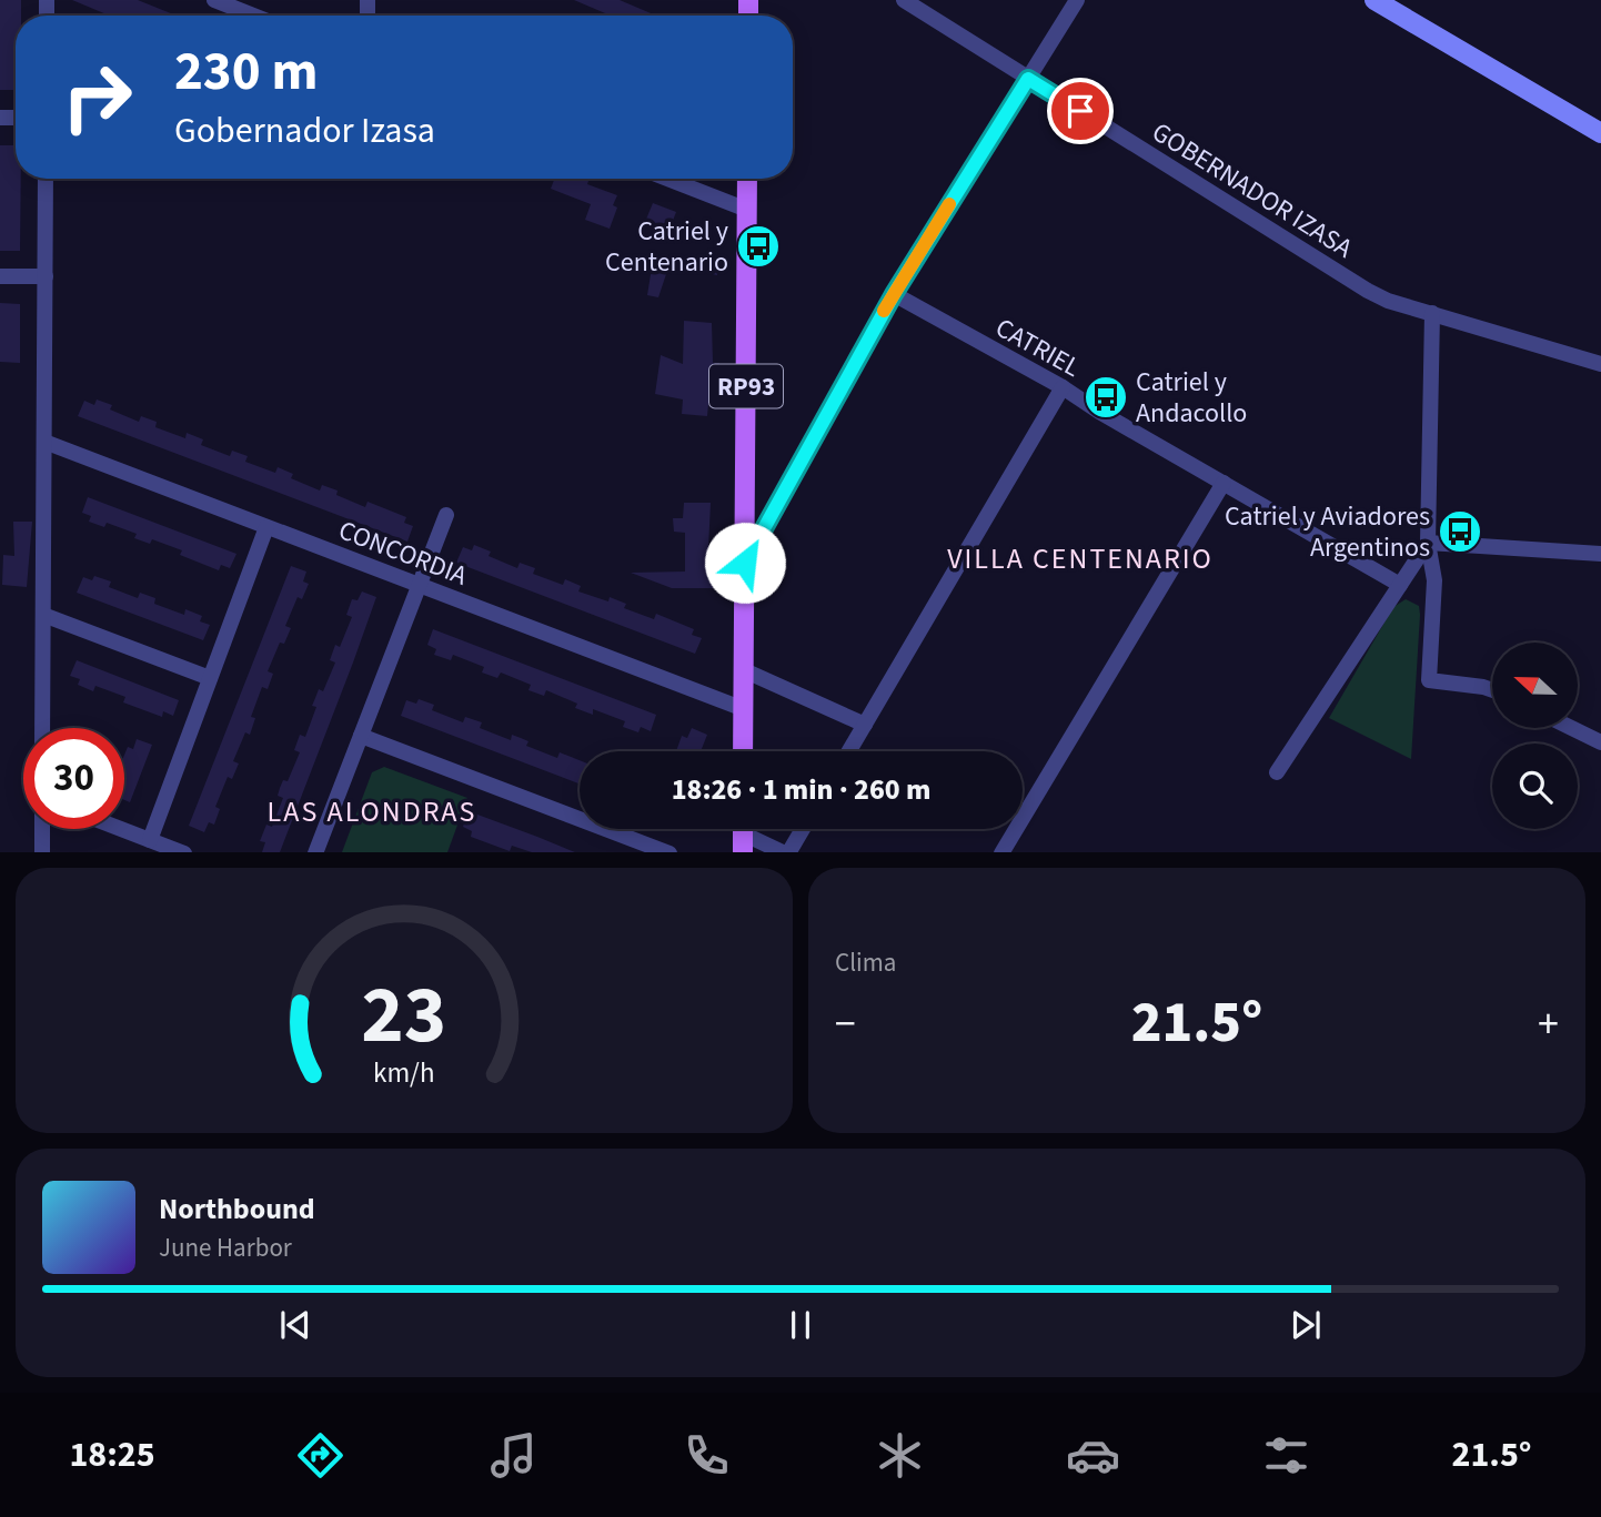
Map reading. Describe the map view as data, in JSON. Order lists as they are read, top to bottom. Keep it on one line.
{"streets":{"main road":["RP93"],"street":["GOBERNADOR IZASA","CATRIEL","CONCORDIA"]},"crossings":[["RP93","CONCORDIA"]],"districts":["VILLA CENTENARIO","LAS ALONDRAS"],"places":{"bus stop":["Catriel y Centenario","Catriel y Andacollo","Catriel y Aviadores Argentinos"]},"north":"left","page":{"turn":["230 m","Gobernador Izasa"],"limit":"30","trip":"18:26 · 1 min · 260 m","tile":"Clima","heat":["−","21.5°","+"],"song":["Northbound","June Harbor"],"tabs":["18:25","21.5°"],"gauge":["23","km/h"]}}
